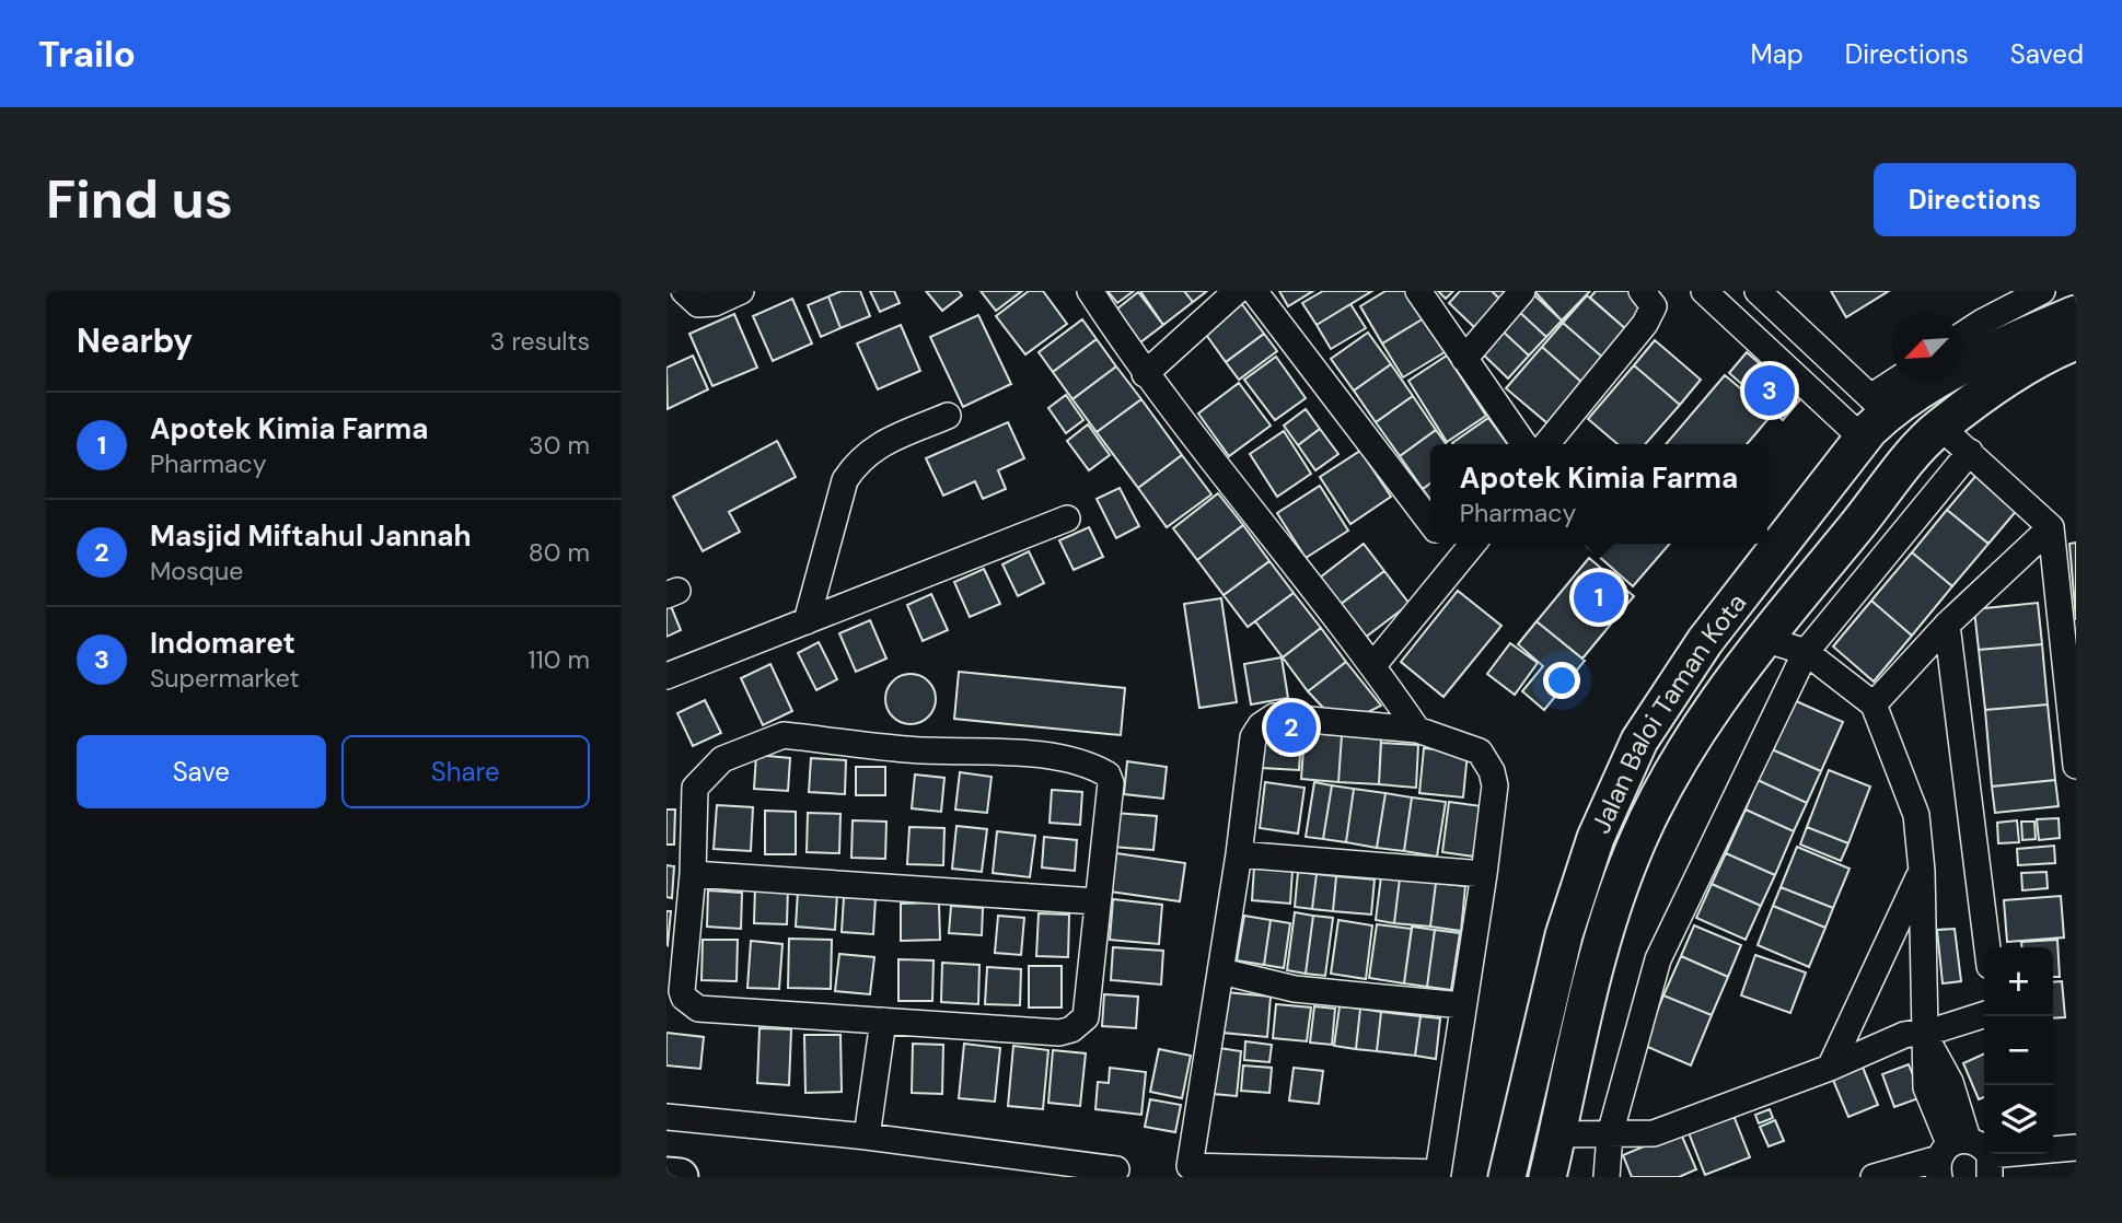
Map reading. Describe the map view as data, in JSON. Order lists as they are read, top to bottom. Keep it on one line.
{"streets":{"highway":["Jalan Baloi Taman Kota"]},"north":"bottom left","page":{"header":"Trailo","nav":["Map","Directions","Saved"],"buttons":["Directions",["Save","Share"]],"title":"Find us","heading":["Nearby","3 results"],"pins":["3","1","2"],"list":[{"mark":"1","name":"Apotek Kimia Farma","note":"Pharmacy","value":"30 m"},{"mark":"2","name":"Masjid Miftahul Jannah","note":"Mosque","value":"80 m"},{"mark":"3","name":"Indomaret","note":"Supermarket","value":"110 m"}],"popup":["Apotek Kimia Farma","Pharmacy"],"map_buttons":["+","−"]}}
